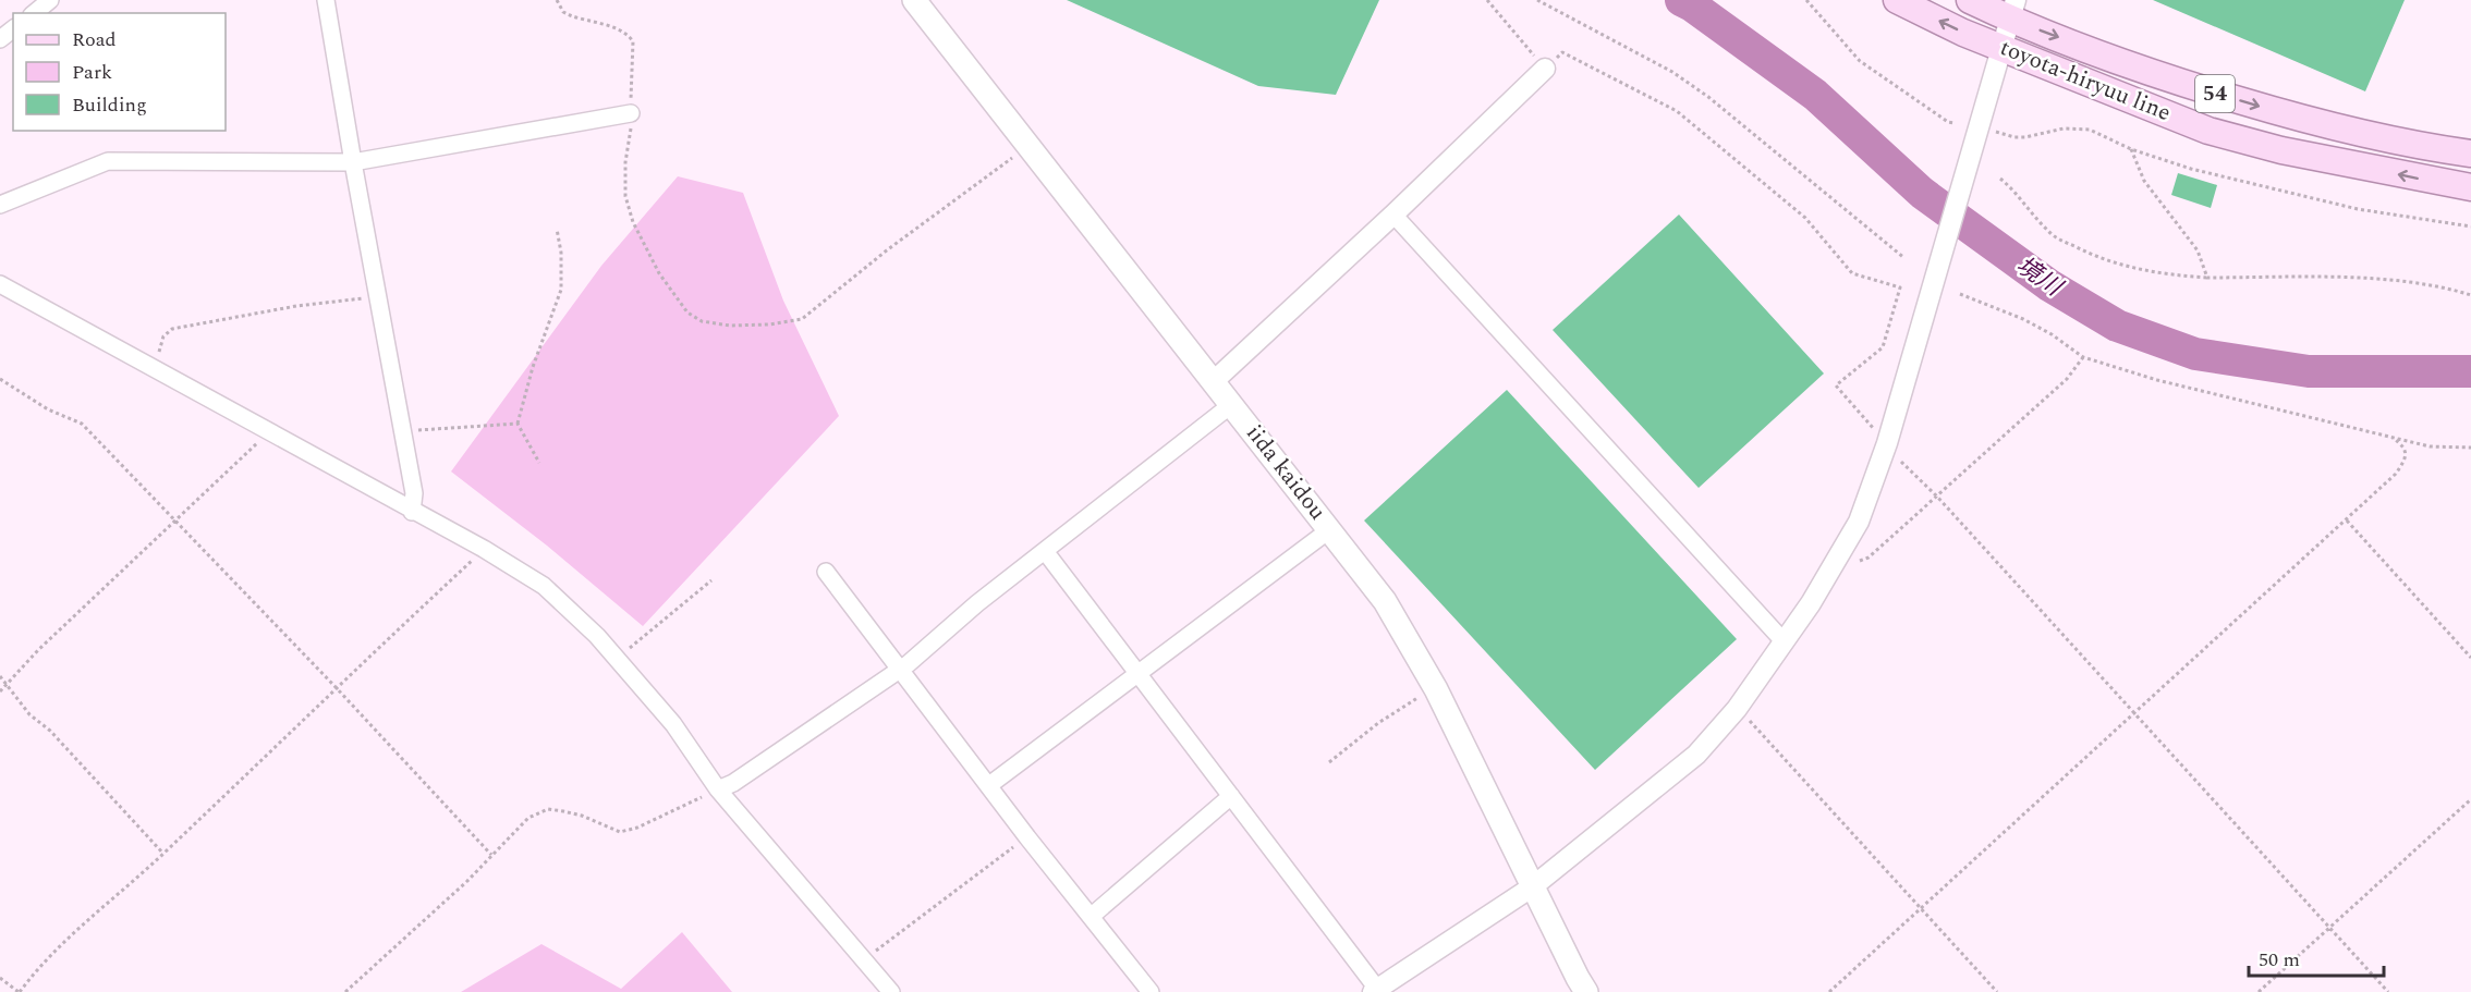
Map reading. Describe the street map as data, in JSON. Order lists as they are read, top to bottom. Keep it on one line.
{"streets":{"main road":["toyota-hiryuu line","54","iida kaidou"]},"water":["境川"],"legend":["Road","Park","Building"],"scale_bar":"50 m"}
